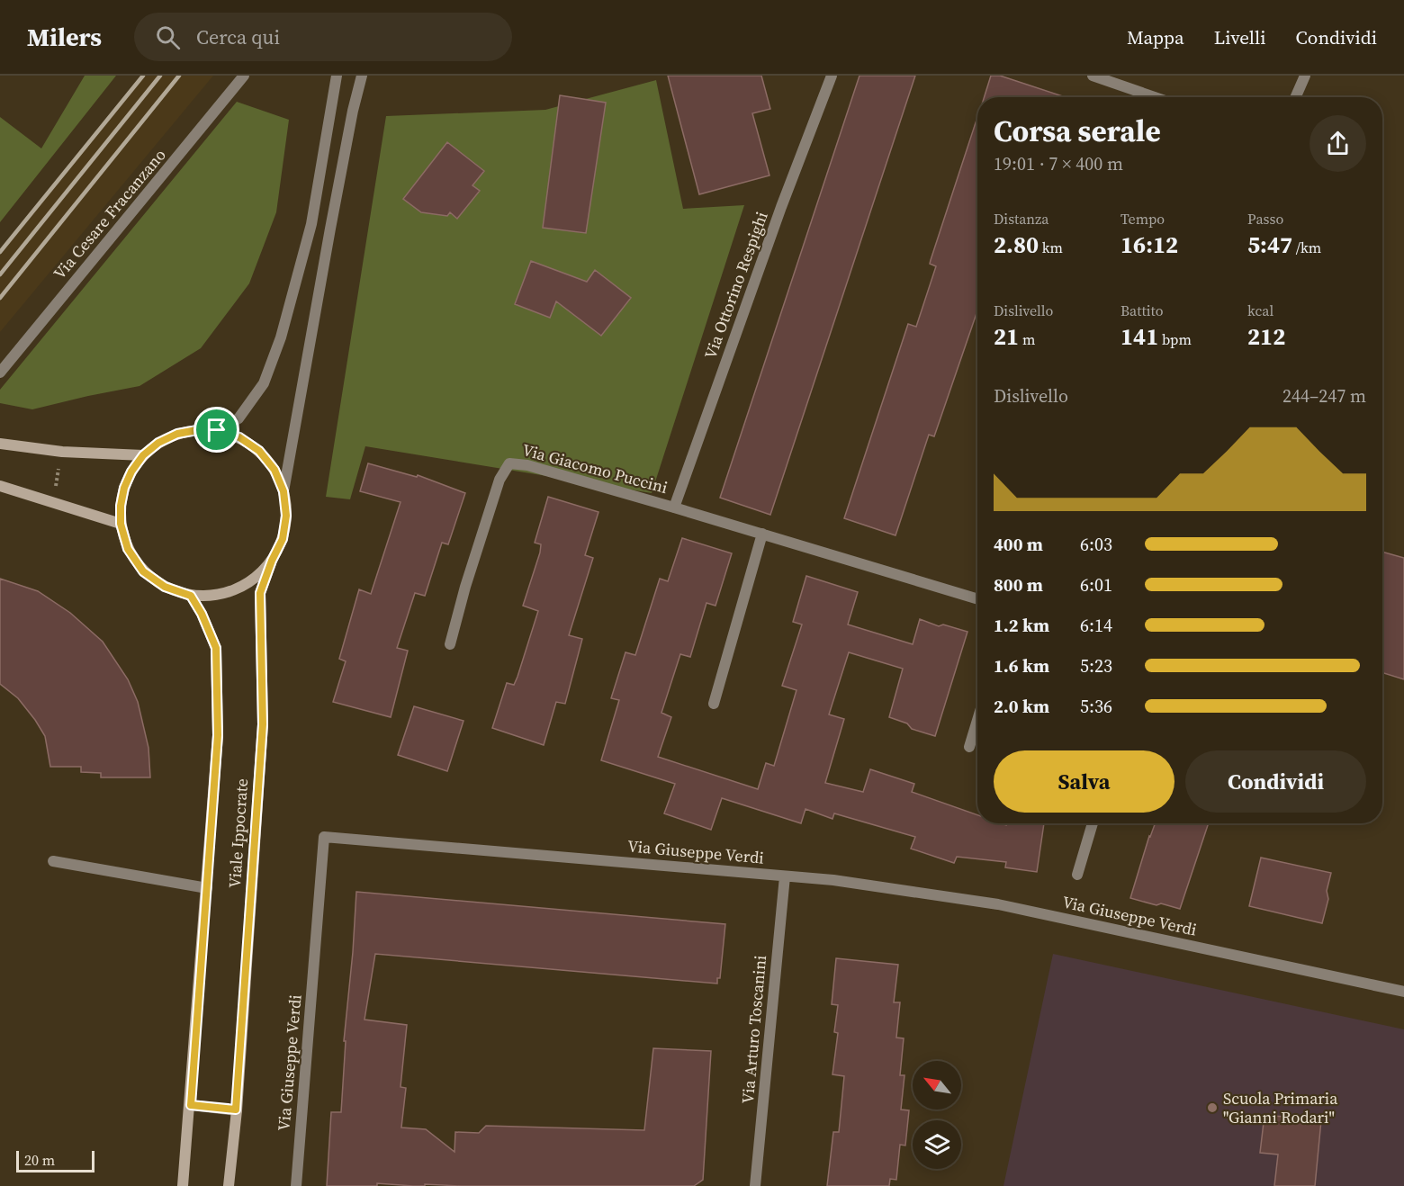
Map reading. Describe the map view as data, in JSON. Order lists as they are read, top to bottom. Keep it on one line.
{"streets":{"main road":["Viale Ippocrate"],"street":["Via Cesare Fracanzano","Via Ottorino Respighi","Via Giacomo Puccini","Via Giuseppe Verdi","Via Arturo Toscanini"]},"crossings":[["Via Ottorino Respighi","Via Giacomo Puccini"],["Via Giuseppe Verdi","Via Arturo Toscanini"]],"places":["Scuola Primaria \"Gianni Rodari\""],"scale_bar":"20 m","north":"top left","page":{"header":"Milers","search":"Cerca qui","nav":["Mappa","Livelli","Condividi"],"heading":["Corsa serale","19:01 · 7 × 400 m"],"stats":[["Distanza","2.80 km"],["Tempo","16:12"],["Passo","5:47 /km"],["Dislivello","21 m"],["Battito","141 bpm"],["kcal","212"]],"chart":["Dislivello","244–247 m"],"list":[{"name":"400 m","note":"6:03"},{"name":"800 m","note":"6:01"},{"name":"1.2 km","note":"6:14"},{"name":"1.6 km","note":"5:23"},{"name":"2.0 km","note":"5:36"}],"buttons":["Salva","Condividi"],"scale":"20 m"}}
